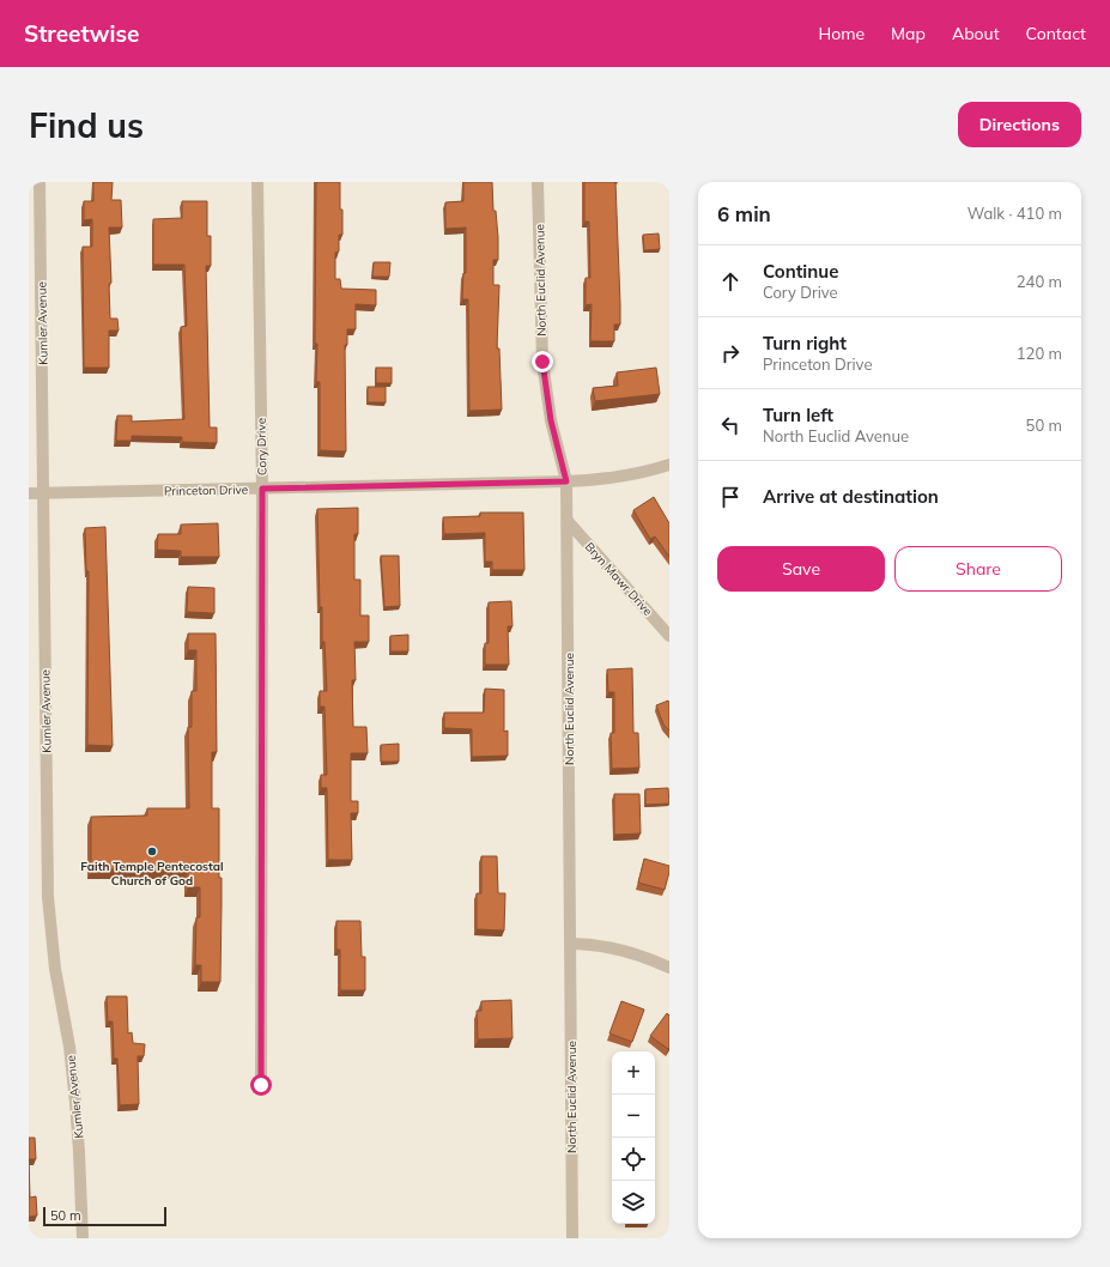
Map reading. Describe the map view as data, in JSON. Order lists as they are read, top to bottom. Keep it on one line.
{"streets":{"street":["North Euclid Avenue","Kumler Avenue","Cory Drive","Princeton Drive","Bryn Mawr Drive"]},"crossings":[["North Euclid Avenue","Princeton Drive"],["North Euclid Avenue","Bryn Mawr Drive"],["Kumler Avenue","Princeton Drive"],["Cory Drive","Princeton Drive"]],"places":["Faith Temple Pentecostal Church of God"],"scale_bar":"50 m","page":{"header":"Streetwise","nav":["Home","Map","About","Contact"],"buttons":["Directions",["Save","Share"]],"title":"Find us","heading":["6 min","Walk · 410 m"],"list":[["Continue","Cory Drive","240 m"],["Turn right","Princeton Drive","120 m"],["Turn left","North Euclid Avenue","50 m"],"Arrive at destination"],"map_buttons":["+","−"],"scale":"50 m"}}
